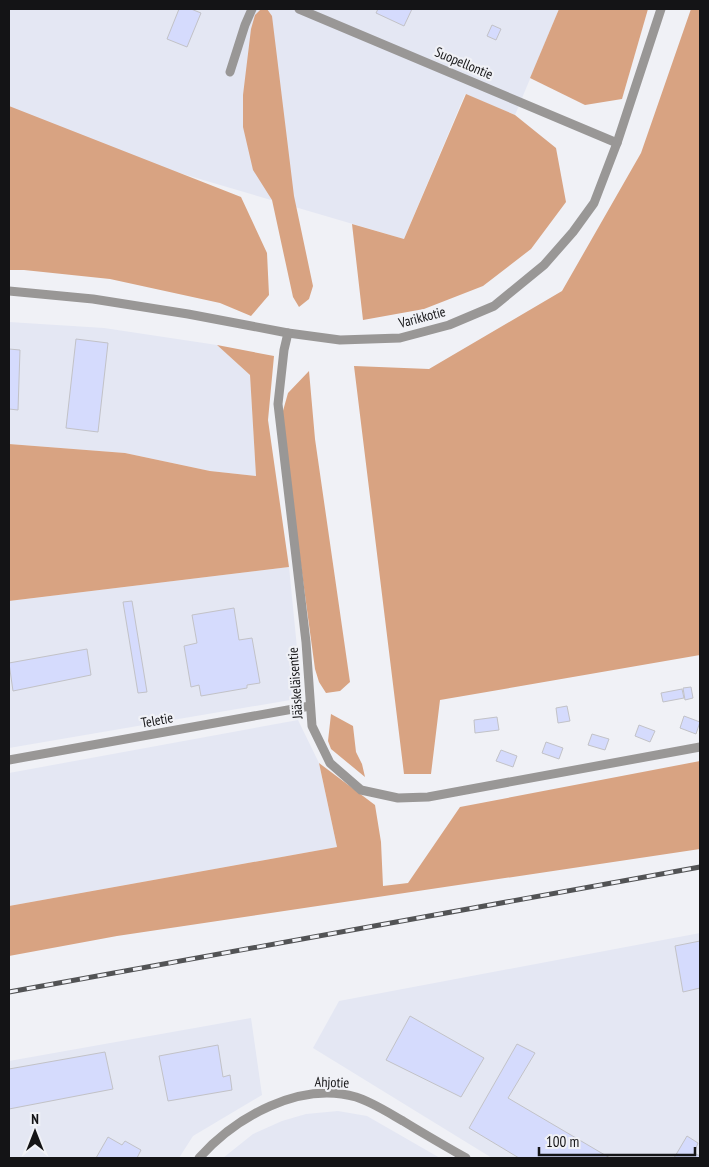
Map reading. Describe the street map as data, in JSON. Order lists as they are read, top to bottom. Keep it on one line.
{"streets":{"street":["Suopellontie","Varikkotie","Jääskeläisentie","Teletie","Ahjotie"]},"crossings":[["Suopellontie","Varikkotie"],["Varikkotie","Jääskeläisentie"],["Jääskeläisentie","Teletie"]],"scale_bar":"100 m","north":"top"}
